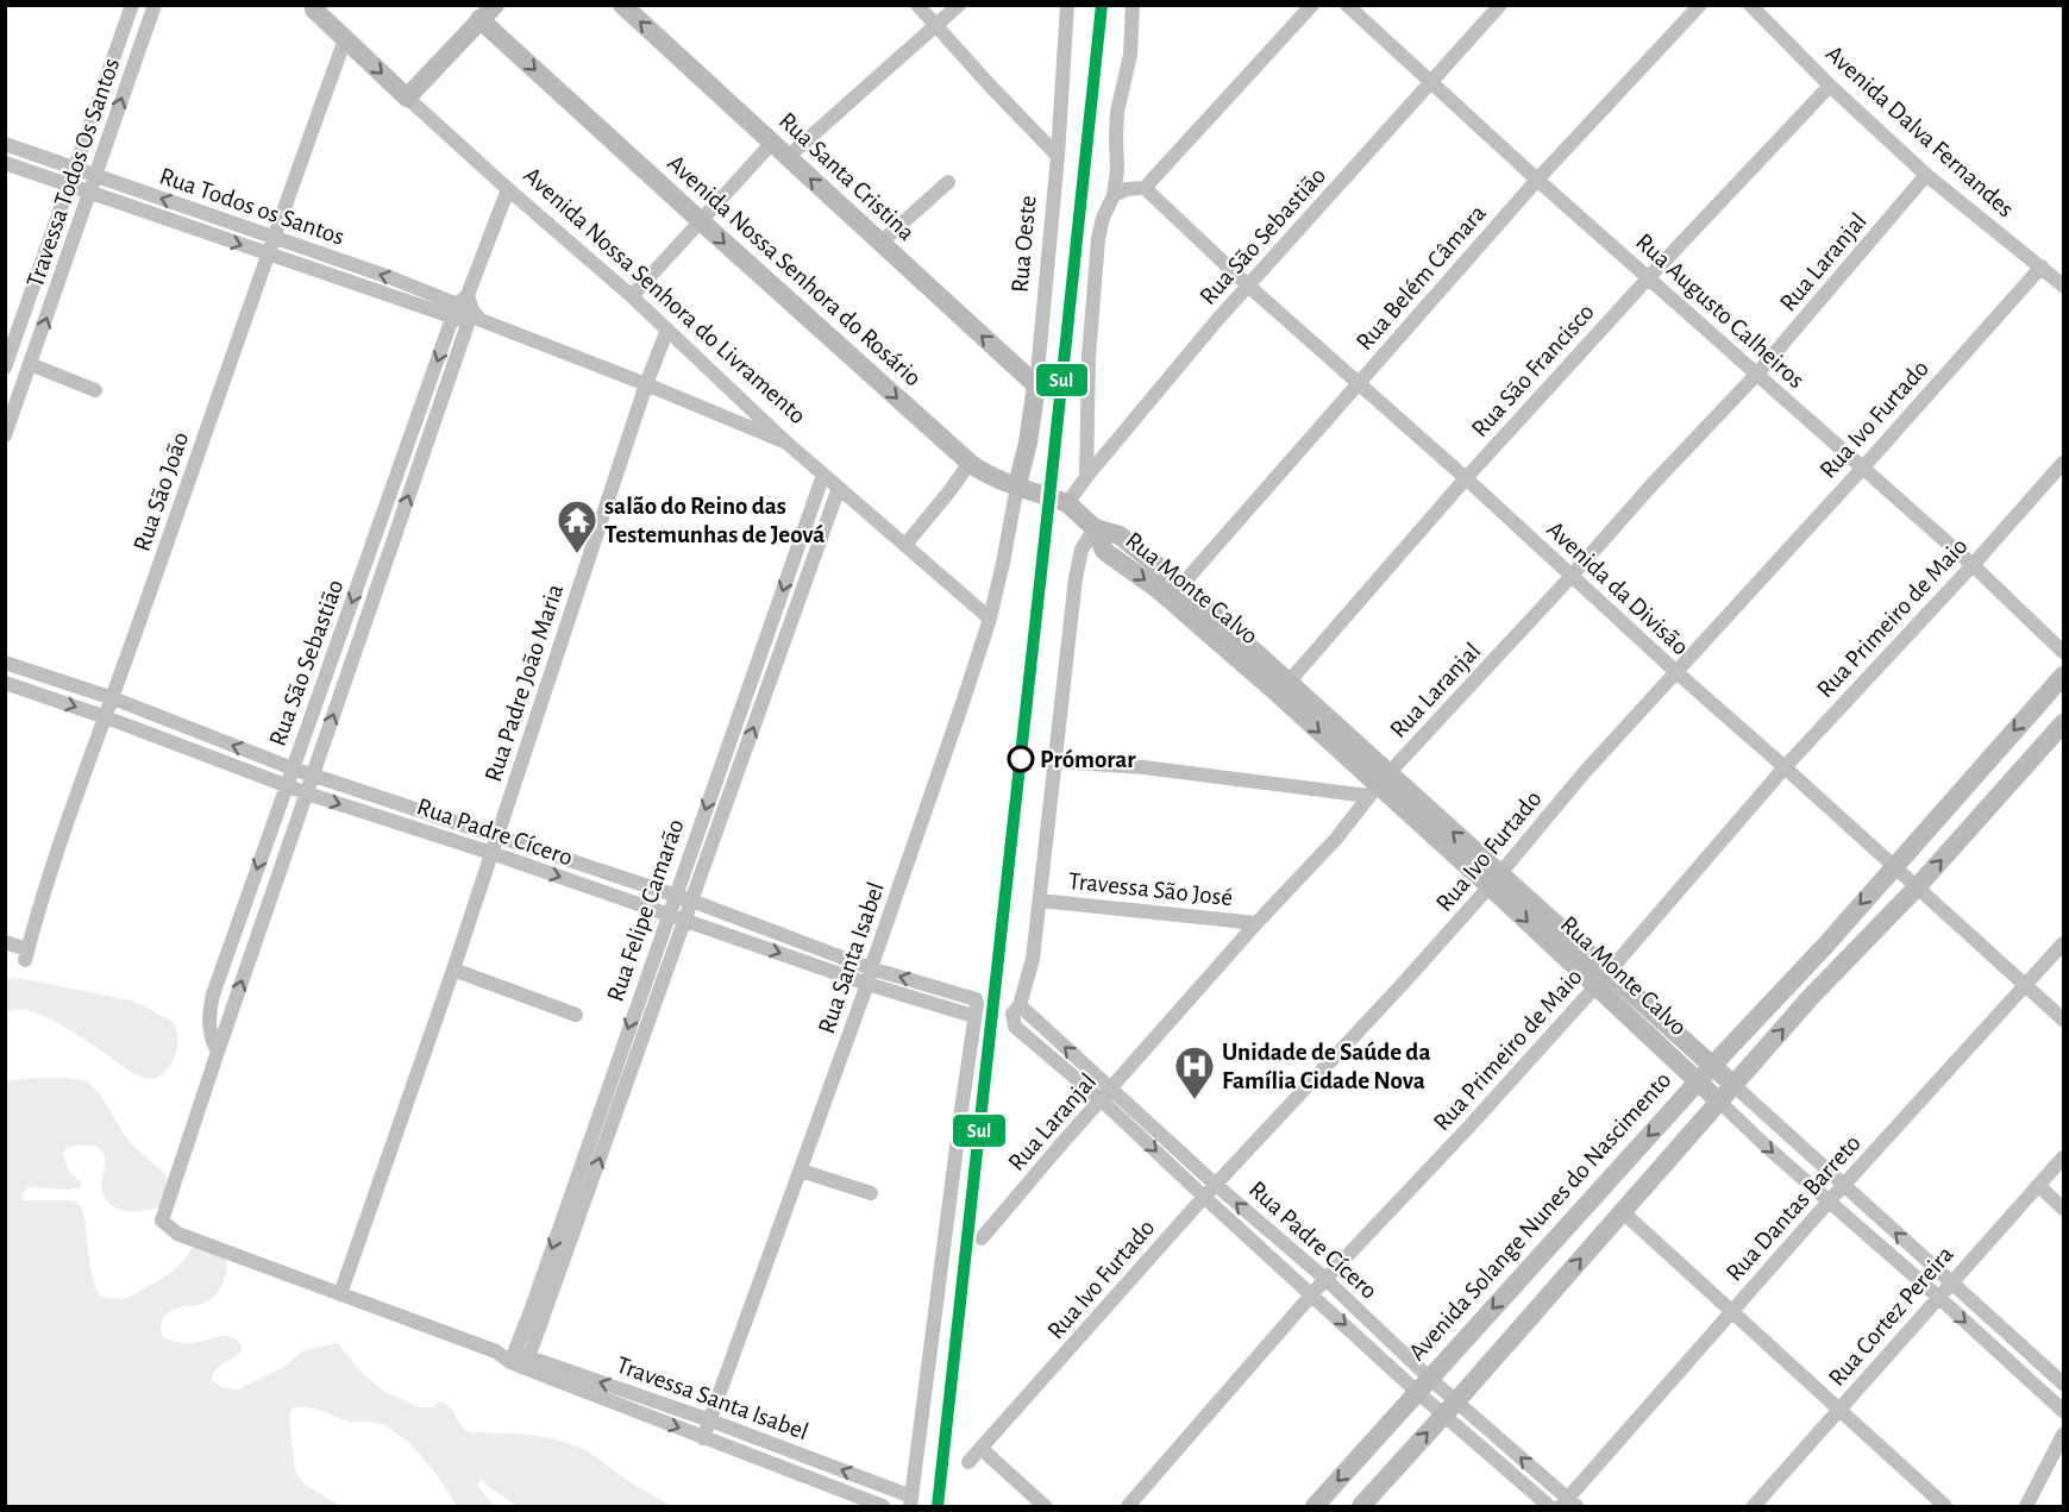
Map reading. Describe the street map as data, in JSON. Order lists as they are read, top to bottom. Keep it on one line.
{"streets":{"main road":["Rua Santa Cristina","Rua Oeste","Avenida Nossa Senhora do Rosário","Avenida Nossa Senhora do Livramento","Rua Monte Calvo","Avenida Solange Nunes do Nascimento"],"street":["Avenida Dalva Fernandes","Travessa Todos Os Santos","Rua Todos os Santos","Rua São Sebastião","Rua Laranjal","Rua Belém Câmara","Rua Augusto Calheiros","Rua São Francisco","Rua Ivo Furtado","Rua São João","Avenida da Divisão","Rua Primeiro de Maio","Rua Padre João Maria","Rua Padre Cícero","Travessa São José","Rua Felipe Camarão","Rua Santa Isabel","Rua Dantas Barreto","Rua Cortez Pereira","Travessa Santa Isabel"]},"crossings":[["Avenida Dalva Fernandes","Rua Laranjal"],["Avenida Dalva Fernandes","Rua São Francisco"],["Avenida Dalva Fernandes","Rua Ivo Furtado"],["Travessa Todos Os Santos","Rua Todos os Santos"],["Rua Santa Cristina","Rua Oeste"],["Rua Todos os Santos","Rua São Sebastião"],["Rua Todos os Santos","Avenida Nossa Senhora do Livramento"],["Rua Todos os Santos","Rua São João"],["Rua Todos os Santos","Rua Padre João Maria"],["Rua São Sebastião","Avenida Nossa Senhora do Rosário"],["Rua São Sebastião","Avenida Nossa Senhora do Livramento"],["Rua São Sebastião","Rua Augusto Calheiros"],["Rua São Sebastião","Avenida da Divisão"],["Rua São Sebastião","Rua Padre Cícero"],["Rua São Sebastião","Travessa Santa Isabel"],["Rua Oeste","Avenida Nossa Senhora do Rosário"],["Rua Oeste","Rua Santa Isabel"],["Rua Laranjal","Rua Augusto Calheiros"],["Rua Laranjal","Rua Monte Calvo"],["Rua Laranjal","Avenida da Divisão"],["Rua Laranjal","Rua Padre Cícero"],["Rua Laranjal","Travessa São José"],["Avenida Nossa Senhora do Rosário","Rua Monte Calvo"],["Avenida Nossa Senhora do Rosário","Rua Santa Isabel"],["Rua Belém Câmara","Rua Augusto Calheiros"],["Rua Belém Câmara","Rua Monte Calvo"],["Rua Belém Câmara","Avenida da Divisão"],["Avenida Nossa Senhora do Livramento","Rua São João"],["Avenida Nossa Senhora do Livramento","Rua Padre João Maria"],["Avenida Nossa Senhora do Livramento","Rua Felipe Camarão"],["Avenida Nossa Senhora do Livramento","Rua Santa Isabel"],["Rua Augusto Calheiros","Rua São Francisco"],["Rua Augusto Calheiros","Rua Ivo Furtado"],["Rua Augusto Calheiros","Rua Primeiro de Maio"],["Rua São Francisco","Rua Monte Calvo"],["Rua São Francisco","Avenida da Divisão"],["Rua Ivo Furtado","Rua Monte Calvo"],["Rua Ivo Furtado","Avenida da Divisão"],["Rua Ivo Furtado","Rua Padre Cícero"],["Rua São João","Rua Padre Cícero"],["Rua Monte Calvo","Rua Primeiro de Maio"],["Rua Monte Calvo","Rua Dantas Barreto"],["Rua Monte Calvo","Avenida Solange Nunes do Nascimento"],["Rua Monte Calvo","Rua Cortez Pereira"],["Avenida da Divisão","Rua Primeiro de Maio"],["Avenida da Divisão","Rua Dantas Barreto"],["Avenida da Divisão","Avenida Solange Nunes do Nascimento"],["Rua Primeiro de Maio","Rua Padre Cícero"],["Rua Padre João Maria","Rua Padre Cícero"],["Rua Padre João Maria","Travessa Santa Isabel"],["Rua Padre Cícero","Rua Felipe Camarão"],["Rua Padre Cícero","Rua Santa Isabel"],["Rua Padre Cícero","Rua Dantas Barreto"],["Rua Padre Cícero","Avenida Solange Nunes do Nascimento"],["Rua Felipe Camarão","Travessa Santa Isabel"],["Rua Santa Isabel","Travessa Santa Isabel"]],"one_way":["Rua Santa Cristina","Avenida Nossa Senhora do Rosário"],"places":{"temple":["salão do Reino das Testemunhas de Jeová"],"other":["Prómorar"],"hospital":["Unidade de Saúde da Família Cidade Nova"]},"lines":["transit line Sul"]}
